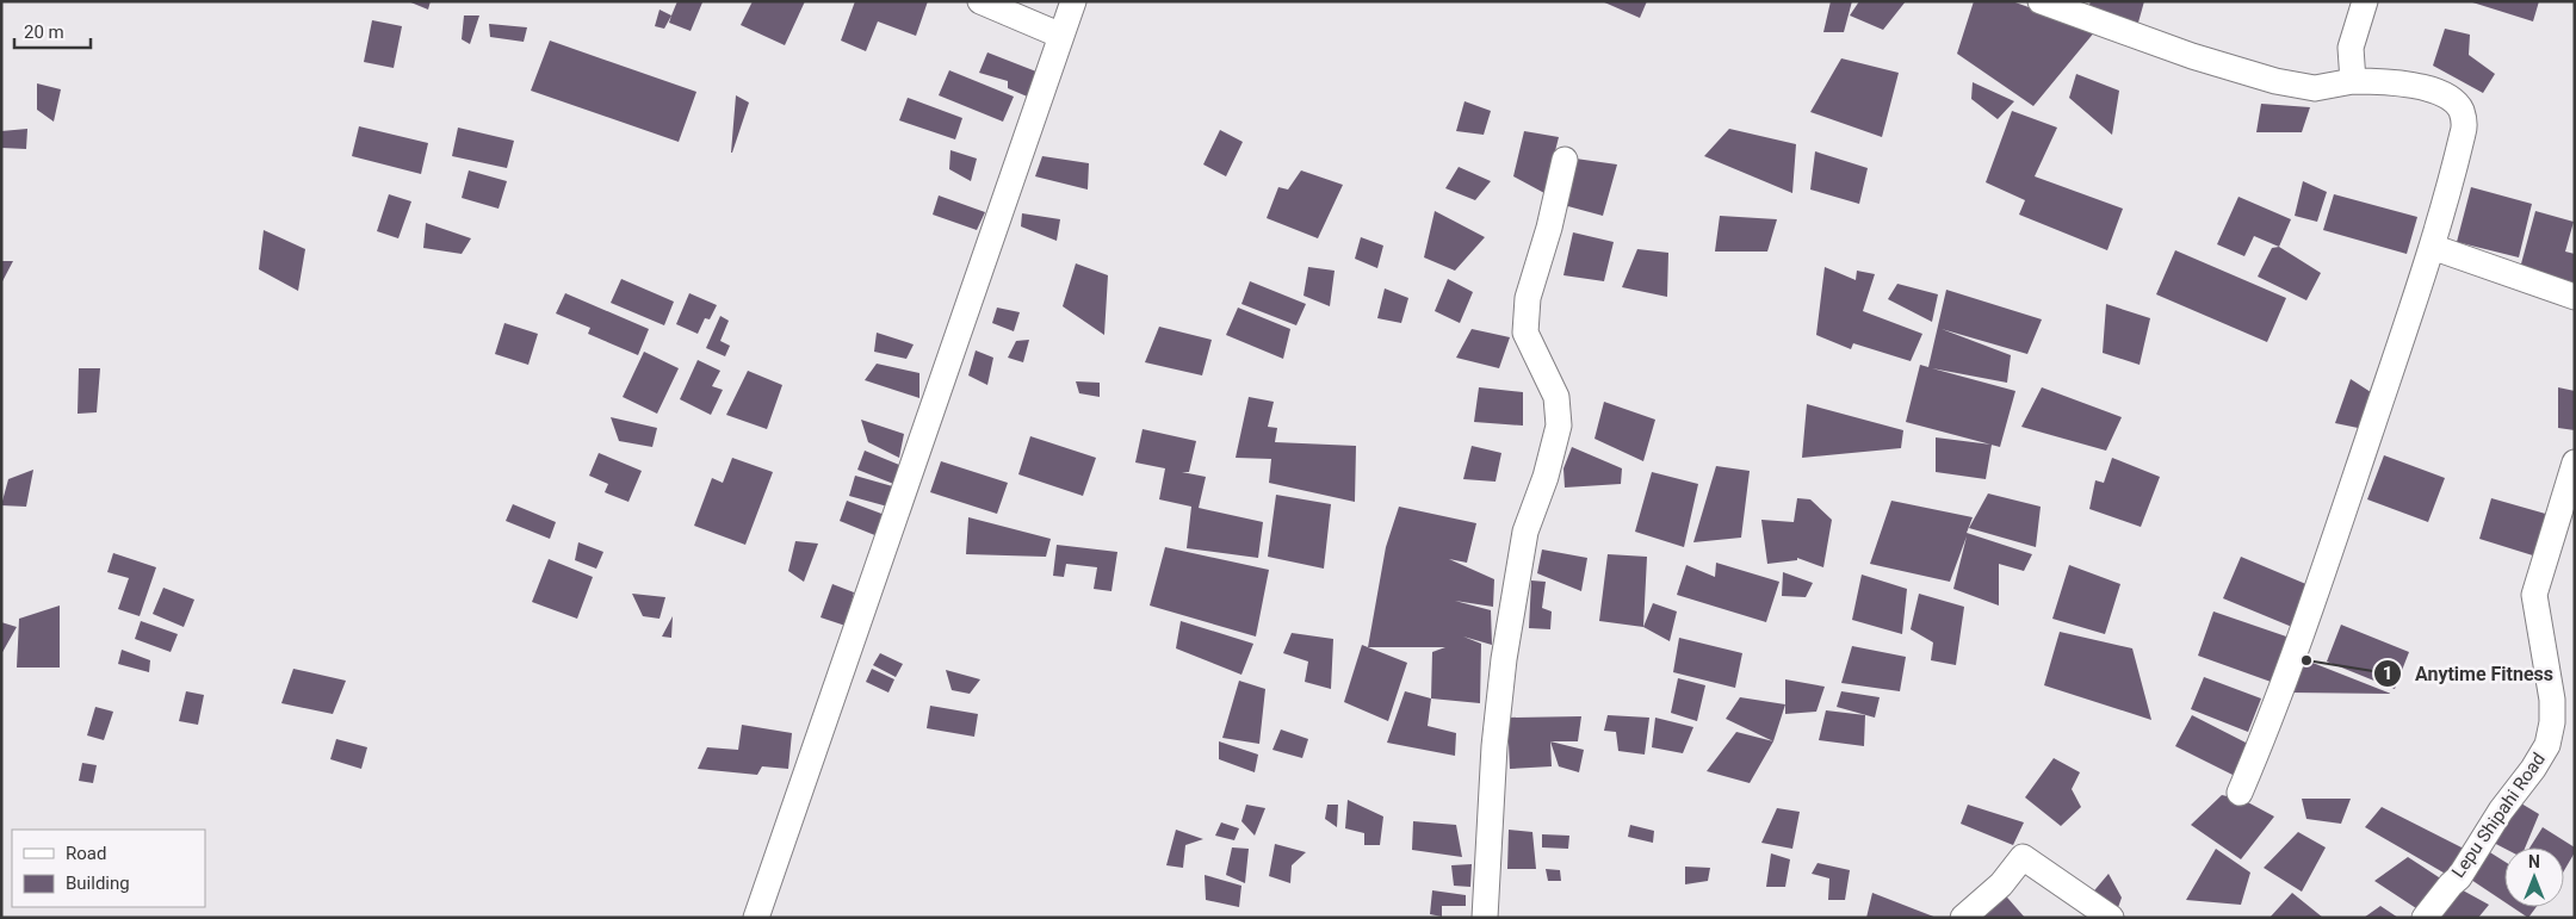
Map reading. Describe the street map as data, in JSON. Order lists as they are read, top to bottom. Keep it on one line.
{"streets":{"street":["Lepu Shipahi Road"]},"places":["Anytime Fitness"],"legend":["Road","Building"],"scale_bar":"20 m","north":"top"}
